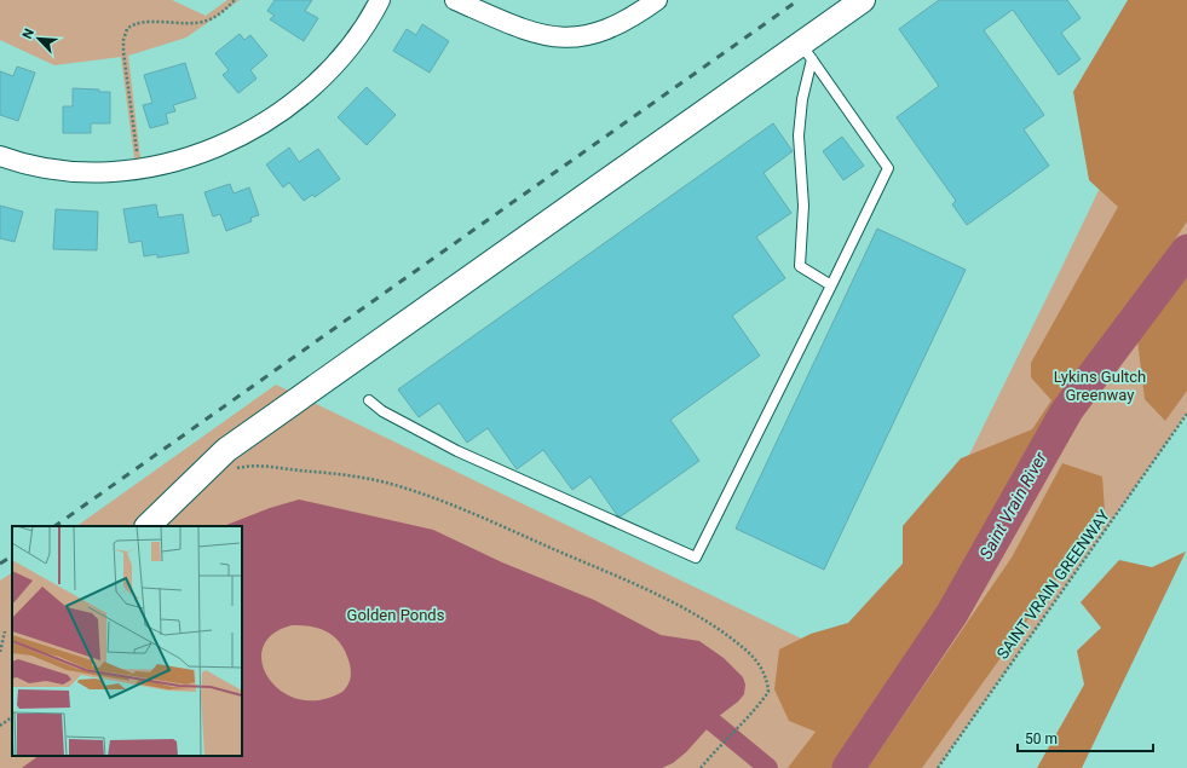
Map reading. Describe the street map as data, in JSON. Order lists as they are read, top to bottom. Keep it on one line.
{"streets":{"path":["SAINT VRAIN GREENWAY"]},"water":["Saint Vrain River"],"parks":["Lykins Gultch Greenway","Golden Ponds"],"scale_bar":"50 m","north":"top left"}
